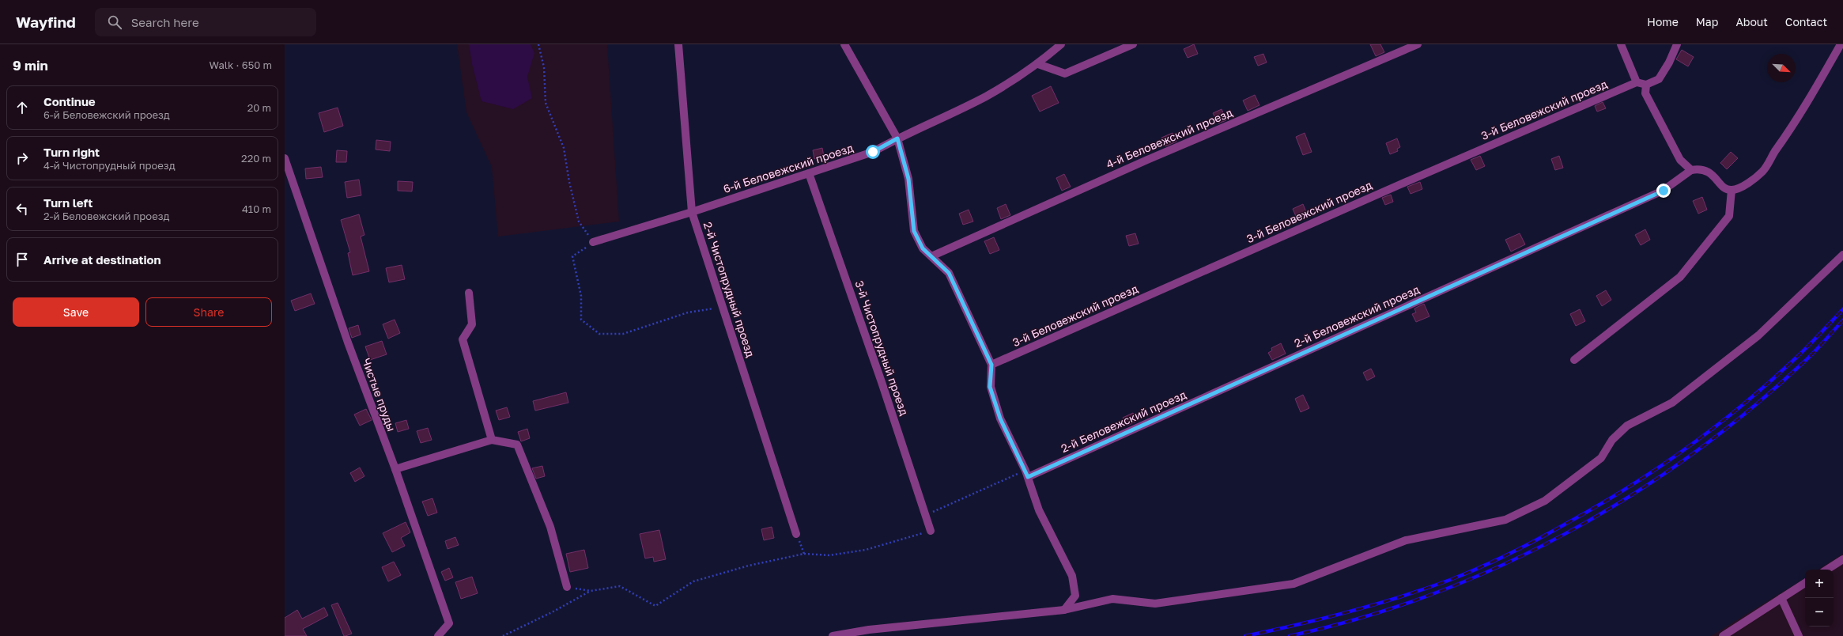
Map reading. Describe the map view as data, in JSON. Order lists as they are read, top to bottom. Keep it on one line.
{"streets":{"lane":["3-й Беловежский проезд","4-й Беловежский проезд","6-й Беловежский проезд","2-й Чистопрудный проезд","2-й Беловежский проезд","3-й Чистопрудный проезд","Чистые пруды"]},"crossings":[["6-й Беловежский проезд","2-й Чистопрудный проезд"],["6-й Беловежский проезд","3-й Чистопрудный проезд"]],"north":"bottom right","page":{"header":"Wayfind","search":"Search here","nav":["Home","Map","About","Contact"],"heading":["9 min","Walk · 650 m"],"list":[["Continue","6-й Беловежский проезд","20 m"],["Turn right","4-й Чистопрудный проезд","220 m"],["Turn left","2-й Беловежский проезд","410 m"],"Arrive at destination"],"buttons":["Save","Share"],"map_buttons":["+","−"]}}
